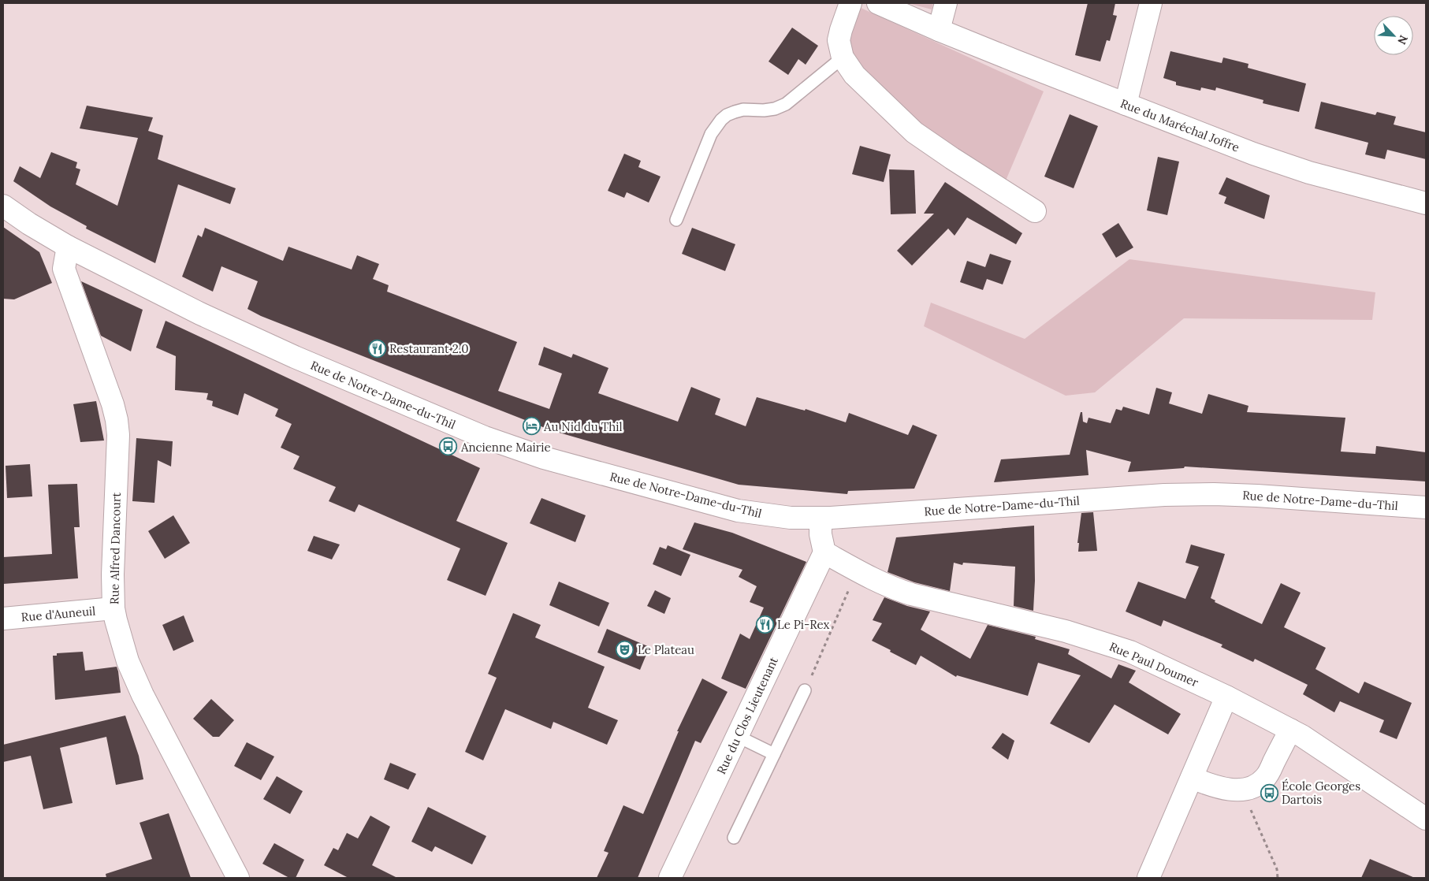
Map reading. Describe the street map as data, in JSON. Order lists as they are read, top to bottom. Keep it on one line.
{"streets":{"street":["Rue du Maréchal Joffre","Rue de Notre-Dame-du-Thil","Rue Alfred Dancourt","Rue d'Auneuil","Rue Paul Doumer","Rue du Clos Lieutenant"]},"crossings":[["Rue de Notre-Dame-du-Thil","Rue Alfred Dancourt"],["Rue Alfred Dancourt","Rue d'Auneuil"],["Rue Paul Doumer","Rue du Clos Lieutenant"]],"places":{"restaurant":["Restaurant 2.0","Le Pi-Rex"],"hotel":["Au Nid du Thil"],"bus stop":["Ancienne Mairie","École Georges Dartois"],"theatre":["Le Plateau"]},"north":"bottom right"}
